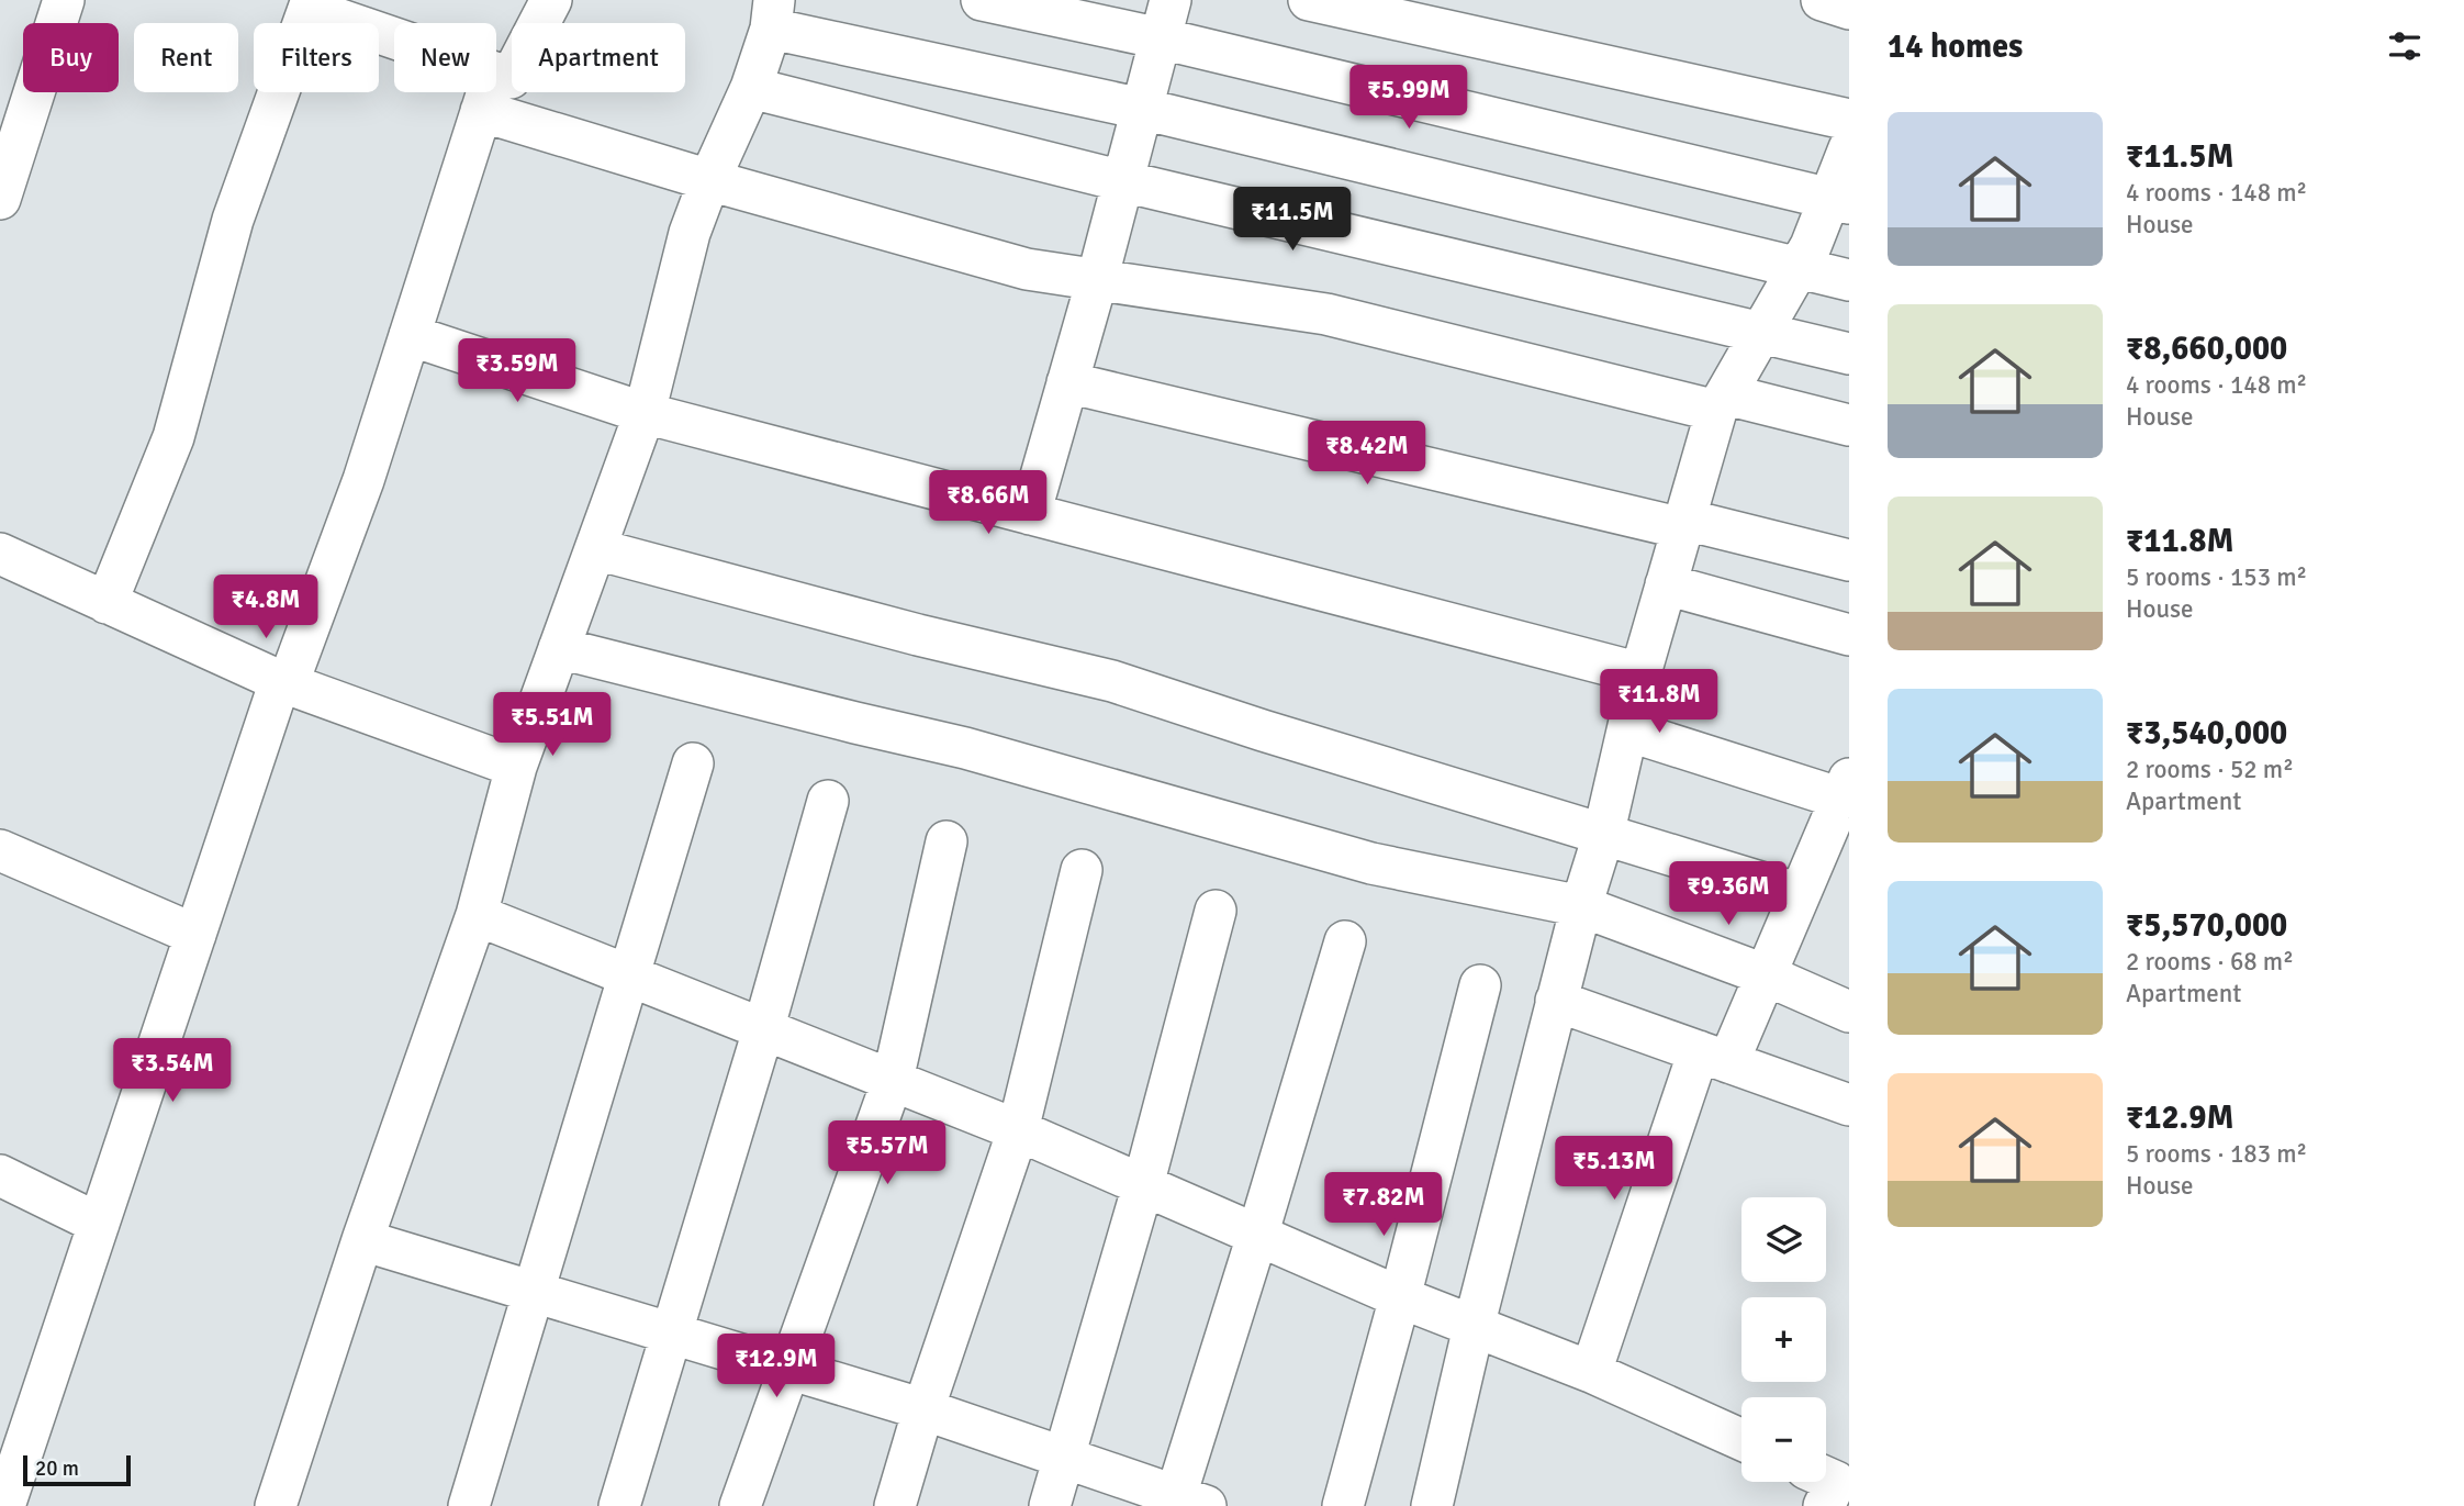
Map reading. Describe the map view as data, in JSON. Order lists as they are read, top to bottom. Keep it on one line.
{"scale_bar":"20 m","page":{"heading":"14 homes","chip":["Buy","Rent","Filters","New","Apartment"],"price":["₹5.99M","₹11.5M","₹3.59M","₹8.42M","₹8.66M","₹4.8M","₹11.8M","₹5.51M","₹9.36M","₹3.54M","₹5.57M","₹5.13M","₹7.82M","₹12.9M"],"list":[{"name":"₹11.5M","note":"4 rooms · 148 m² · House"},{"name":"₹8,660,000","note":"4 rooms · 148 m² · House"},{"name":"₹11.8M","note":"5 rooms · 153 m² · House"},{"name":"₹3,540,000","note":"2 rooms · 52 m² · Apartment"},{"name":"₹5,570,000","note":"2 rooms · 68 m² · Apartment"},{"name":"₹12.9M","note":"5 rooms · 183 m² · House"}],"map_buttons":["+","−"],"scale":"20 m"}}
